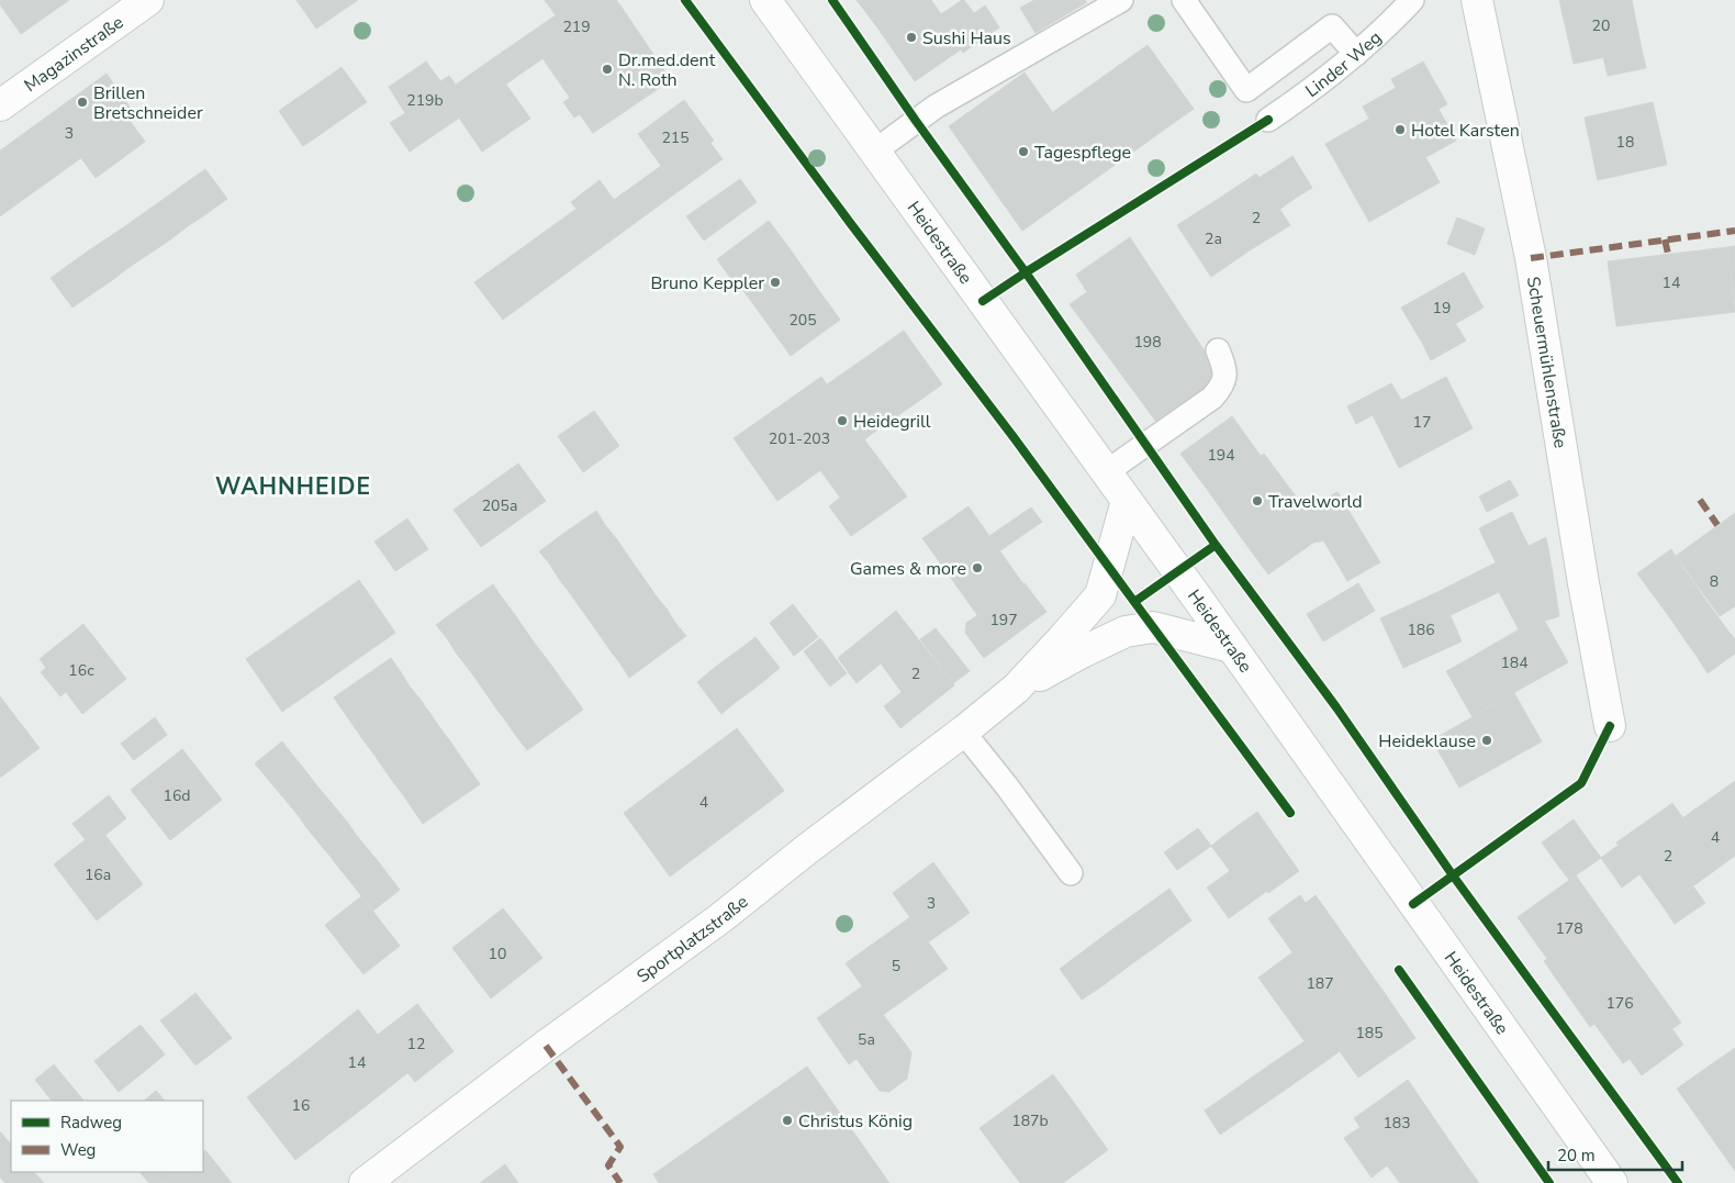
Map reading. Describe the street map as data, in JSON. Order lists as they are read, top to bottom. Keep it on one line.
{"streets":{"main road":["Magazinstraße","Heidestraße","Scheuermühlenstraße","Sportplatzstraße"],"lane":["Linder Weg"]},"districts":["WAHNHEIDE"],"places":["Sushi Haus","Dr.med.dent N. Roth","Brillen Bretschneider","Hotel Karsten","Tagespflege","Bruno Keppler","Heidegrill","Travelworld","Games & more","Heideklause","Christus König"],"house_numbers":["20","219","219b","3","215","18","2","2a","14","19","205","198","17","201-203","194","205a","8","197","186","184","16c","2","16d","4","4","2","16a","3","178","10","5","187","176","185","5a","12","14","16","187b","183"],"legend":["Radweg","Weg"],"scale_bar":"20 m"}
